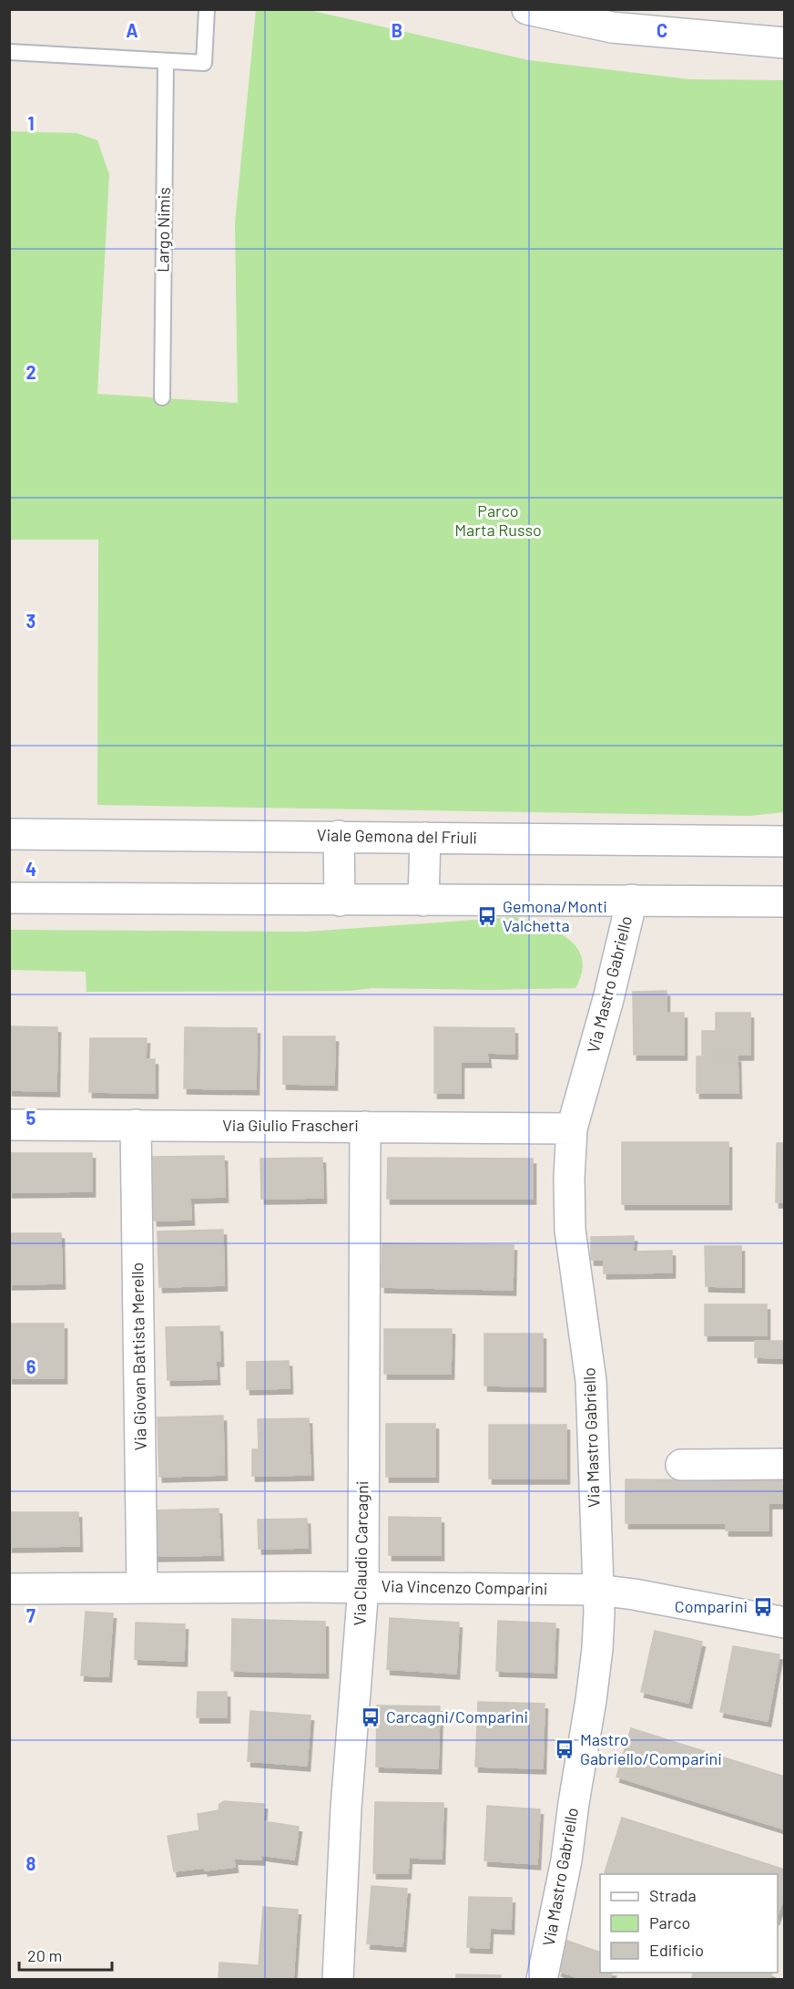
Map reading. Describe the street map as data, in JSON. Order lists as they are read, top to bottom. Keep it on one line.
{"streets":{"street":["Viale Gemona del Friuli","Via Mastro Gabriello","Via Giulio Frascheri","Via Giovan Battista Merello","Via Claudio Carcagni","Via Vincenzo Comparini"],"lane":["Largo Nimis"]},"crossings":[["Via Mastro Gabriello","Via Giulio Frascheri"],["Via Mastro Gabriello","Via Vincenzo Comparini"],["Via Giulio Frascheri","Via Giovan Battista Merello"],["Via Giulio Frascheri","Via Claudio Carcagni"],["Via Giovan Battista Merello","Via Vincenzo Comparini"],["Via Claudio Carcagni","Via Vincenzo Comparini"]],"parks":["Parco Marta Russo"],"places":{"bus stop":["Gemona/Monti Valchetta","Comparini","Carcagni/Comparini","Mastro Gabriello/Comparini"]},"legend":["Strada","Parco","Edificio"],"scale_bar":"20 m","grid":{"columns":["A","B","C"],"rows":["1","2","3","4","5","6","7","8"]}}
